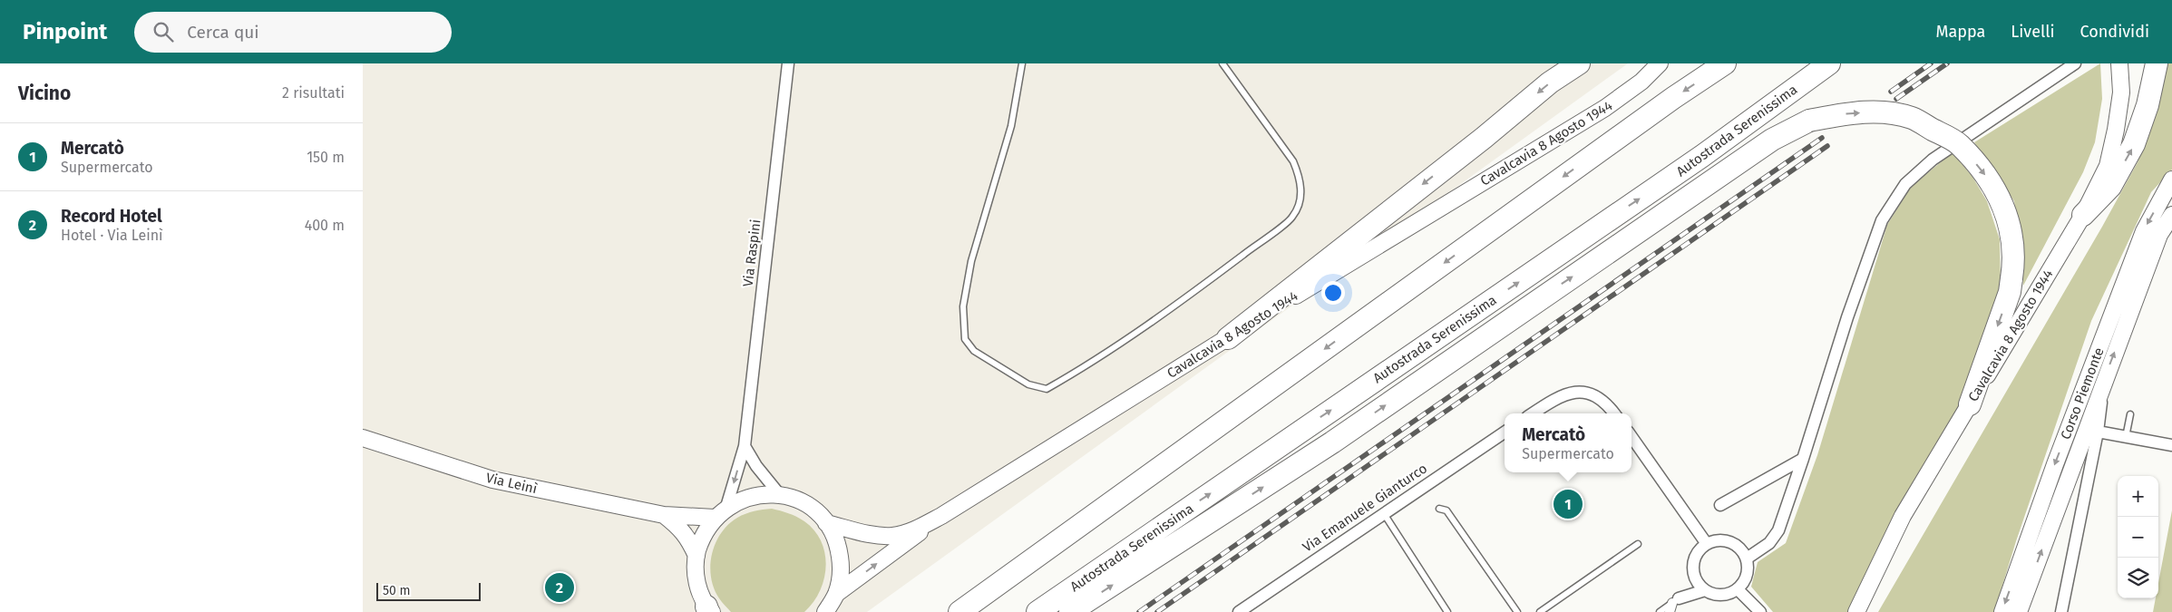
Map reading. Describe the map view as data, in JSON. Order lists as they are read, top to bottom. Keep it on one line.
{"streets":{"highway":["Autostrada Serenissima"],"main road":["Cavalcavia 8 Agosto 1944","Corso Piemonte","Via Leinì"],"street":["Via Raspini","Via Emanuele Gianturco"]},"scale_bar":"50 m","page":{"header":"Pinpoint","search":"Cerca qui","nav":["Mappa","Livelli","Condividi"],"heading":["Vicino","2 risultati"],"list":[{"mark":"1","name":"Mercatò","note":"Supermercato","value":"150 m"},{"mark":"2","name":"Record Hotel","note":"Hotel · Via Leinì","value":"400 m"}],"popup":["Mercatò","Supermercato"],"map_buttons":["+","−"],"pins":["1","2"],"scale":"50 m"}}
